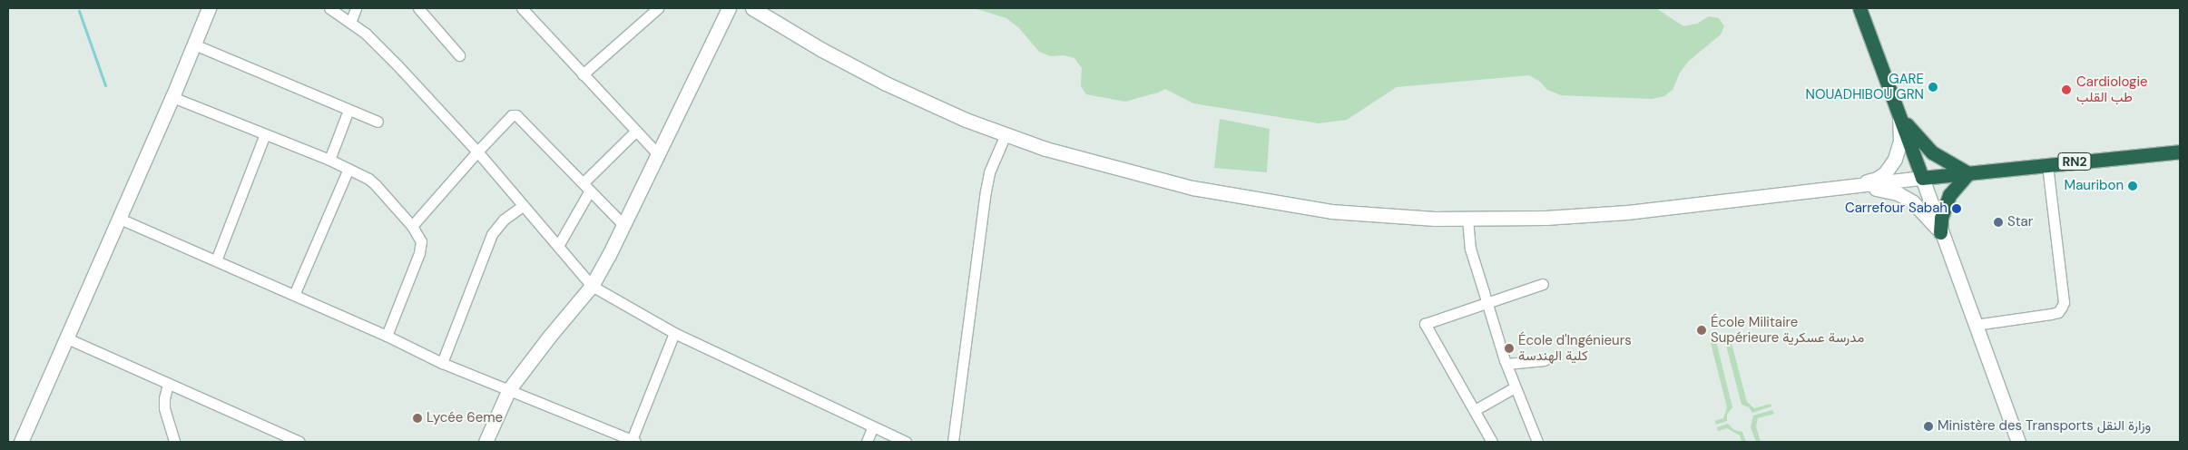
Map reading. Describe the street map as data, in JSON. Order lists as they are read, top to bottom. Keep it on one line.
{"streets":{"highway":["RN2"]},"places":["GARE NOUADHIBOU GRN","Cardiologie طب القلب","Mauribon","Carrefour Sabah","Star","École Militaire Supérieure مدرسة عسكرية","École d'Ingénieurs كلية الهندسة","Lycée 6eme","Ministère des Transports وزارة النقل"]}
